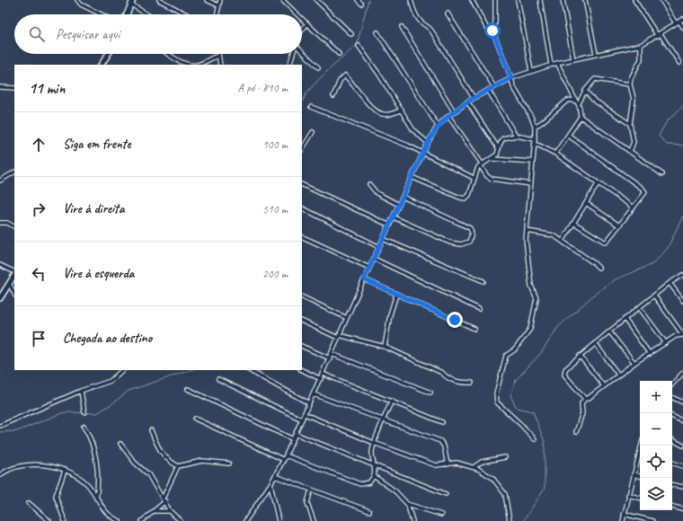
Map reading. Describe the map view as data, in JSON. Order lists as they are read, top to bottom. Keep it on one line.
{"page":{"search":"Pesquisar aqui","heading":["11 min","A pé · 810 m"],"list":[["Siga em frente","100 m"],["Vire à direita","510 m"],["Vire à esquerda","200 m"],"Chegada ao destino"],"map_buttons":["+","−"]}}
